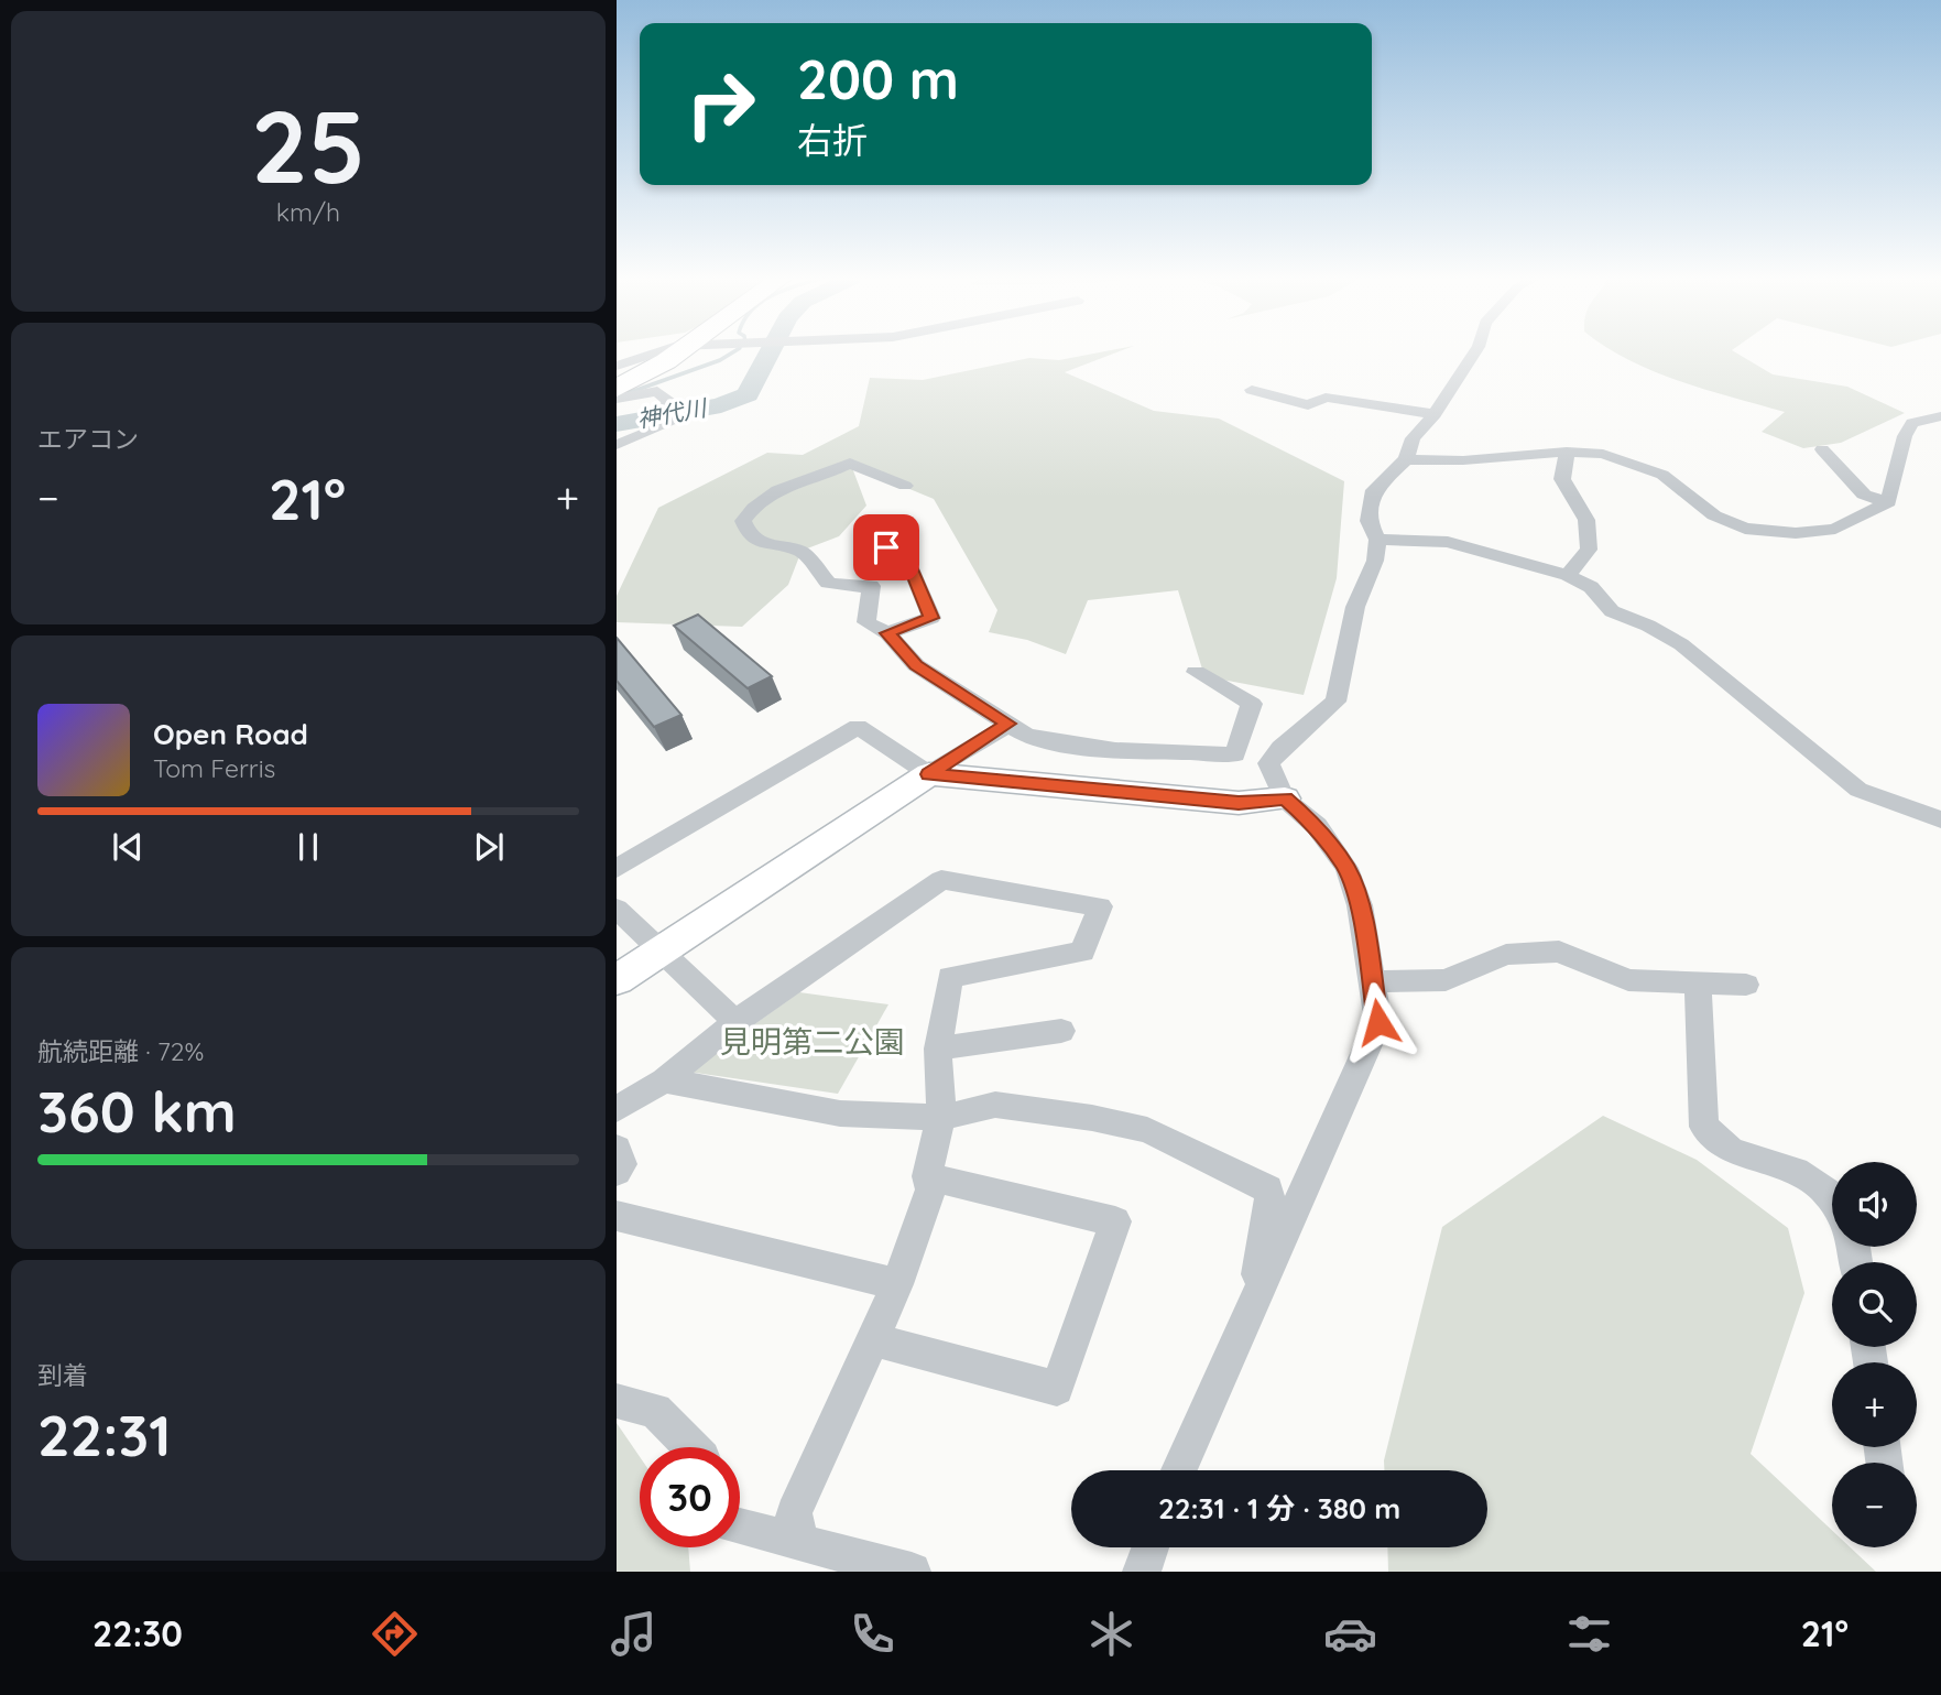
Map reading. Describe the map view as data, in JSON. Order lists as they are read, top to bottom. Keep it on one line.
{"water":["神代川"],"parks":["見明第二公園"],"page":{"tile":[["25","km/h"],"エアコン",["航続距離 · 72%","360 km"],["到着","22:31"]],"turn":["200 m","右折"],"heat":["−","21°","+"],"song":["Open Road","Tom Ferris"],"map_buttons":["+","−"],"limit":"30","trip":"22:31 · 1 分 · 380 m","tabs":["22:30","21°"]}}
